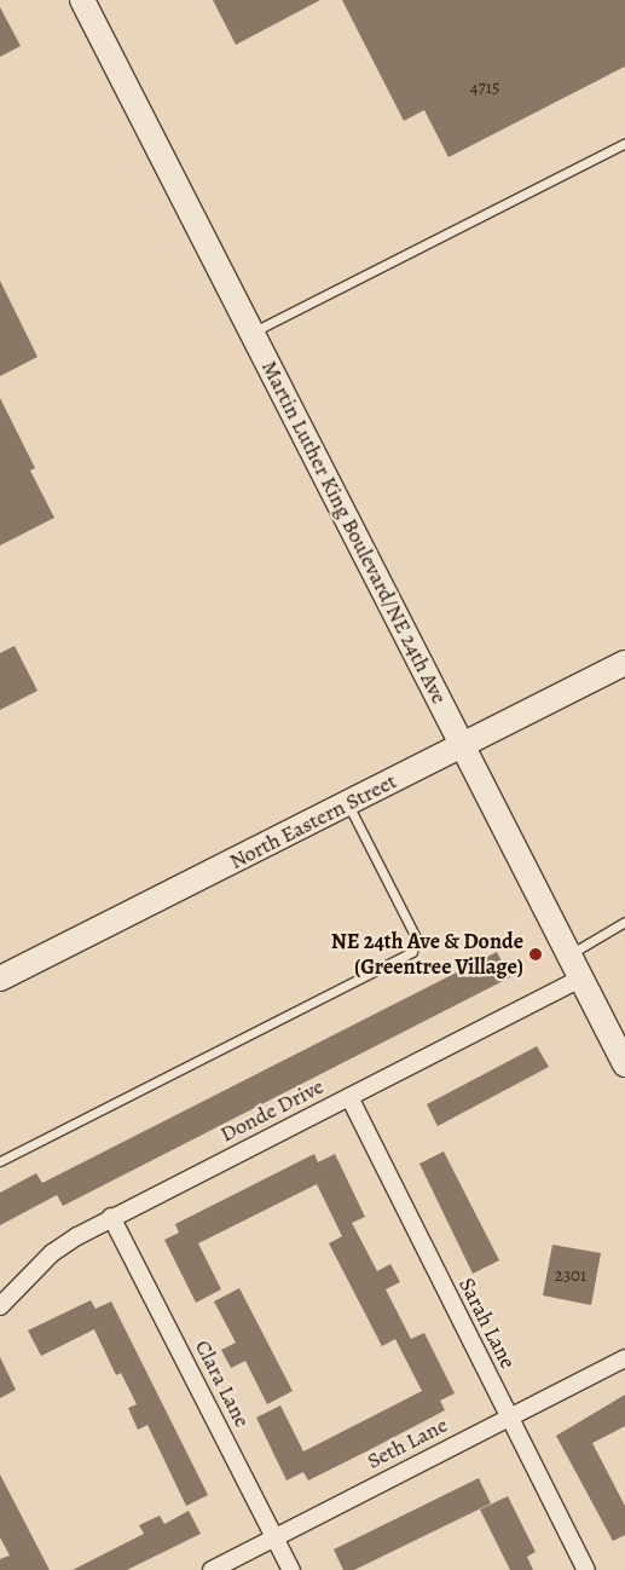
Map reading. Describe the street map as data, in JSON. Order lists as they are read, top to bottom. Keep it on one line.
{"streets":{"main road":["Martin Luther King Boulevard/NE 24th Ave","North Eastern Street"],"street":["Donde Drive","Sarah Lane","Clara Lane","Seth Lane"]},"crossings":[["Martin Luther King Boulevard/NE 24th Ave","North Eastern Street"],["Martin Luther King Boulevard/NE 24th Ave","Donde Drive"],["Donde Drive","Sarah Lane"],["Donde Drive","Clara Lane"],["Sarah Lane","Seth Lane"],["Clara Lane","Seth Lane"]],"places":["NE 24th Ave & Donde (Greentree Village)"],"house_numbers":["4715","2301"]}
